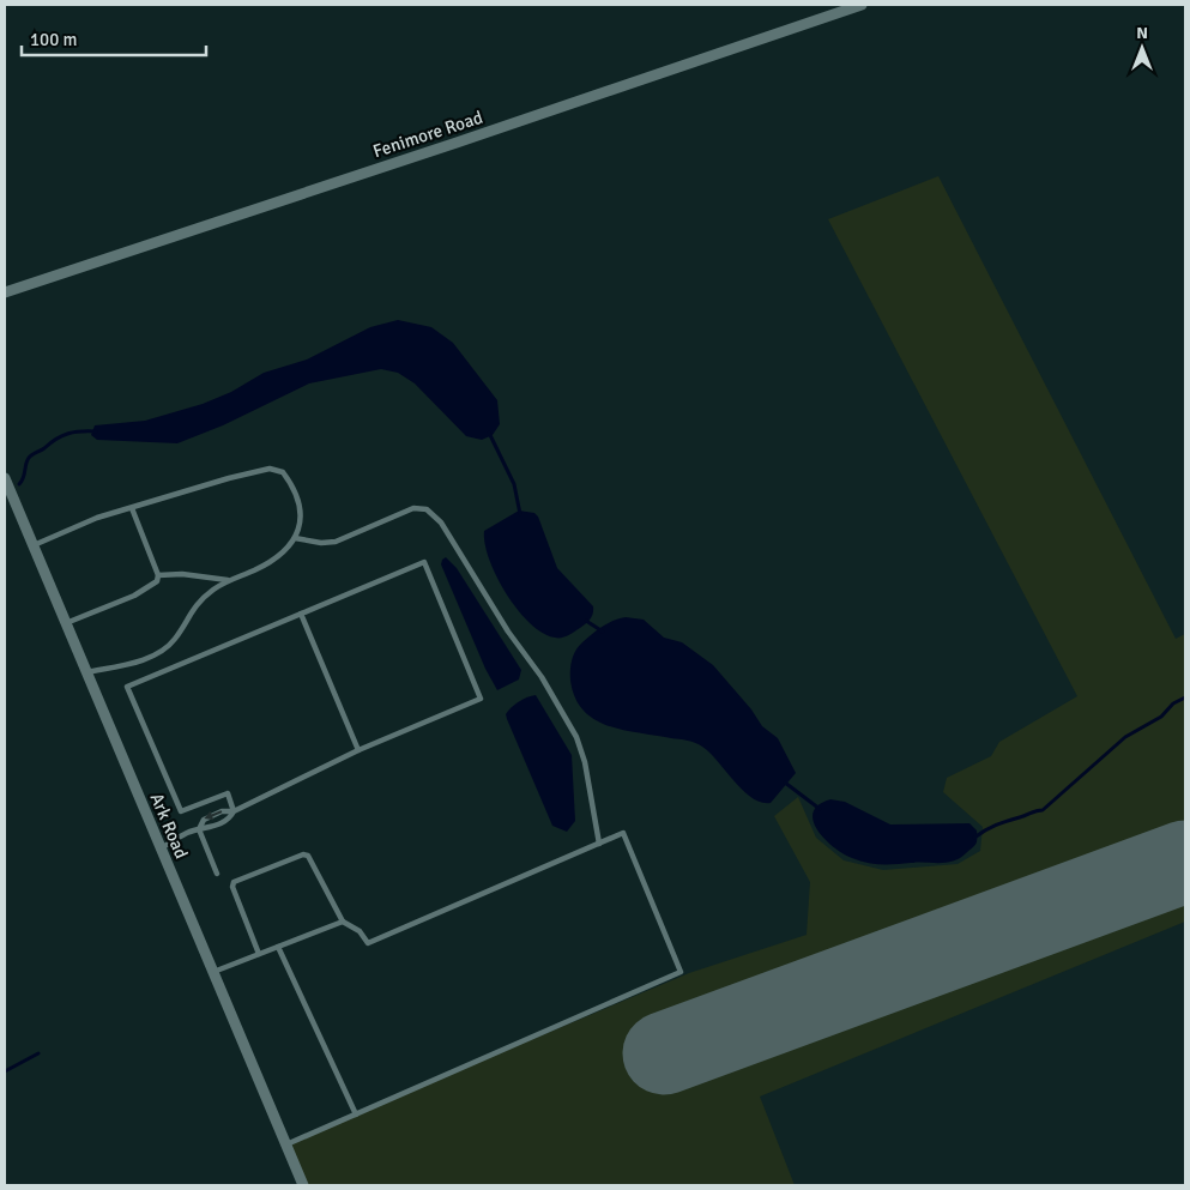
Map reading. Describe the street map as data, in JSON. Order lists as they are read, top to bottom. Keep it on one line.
{"streets":{"street":["Fenimore Road","Ark Road"]},"scale_bar":"100 m","north":"top"}
